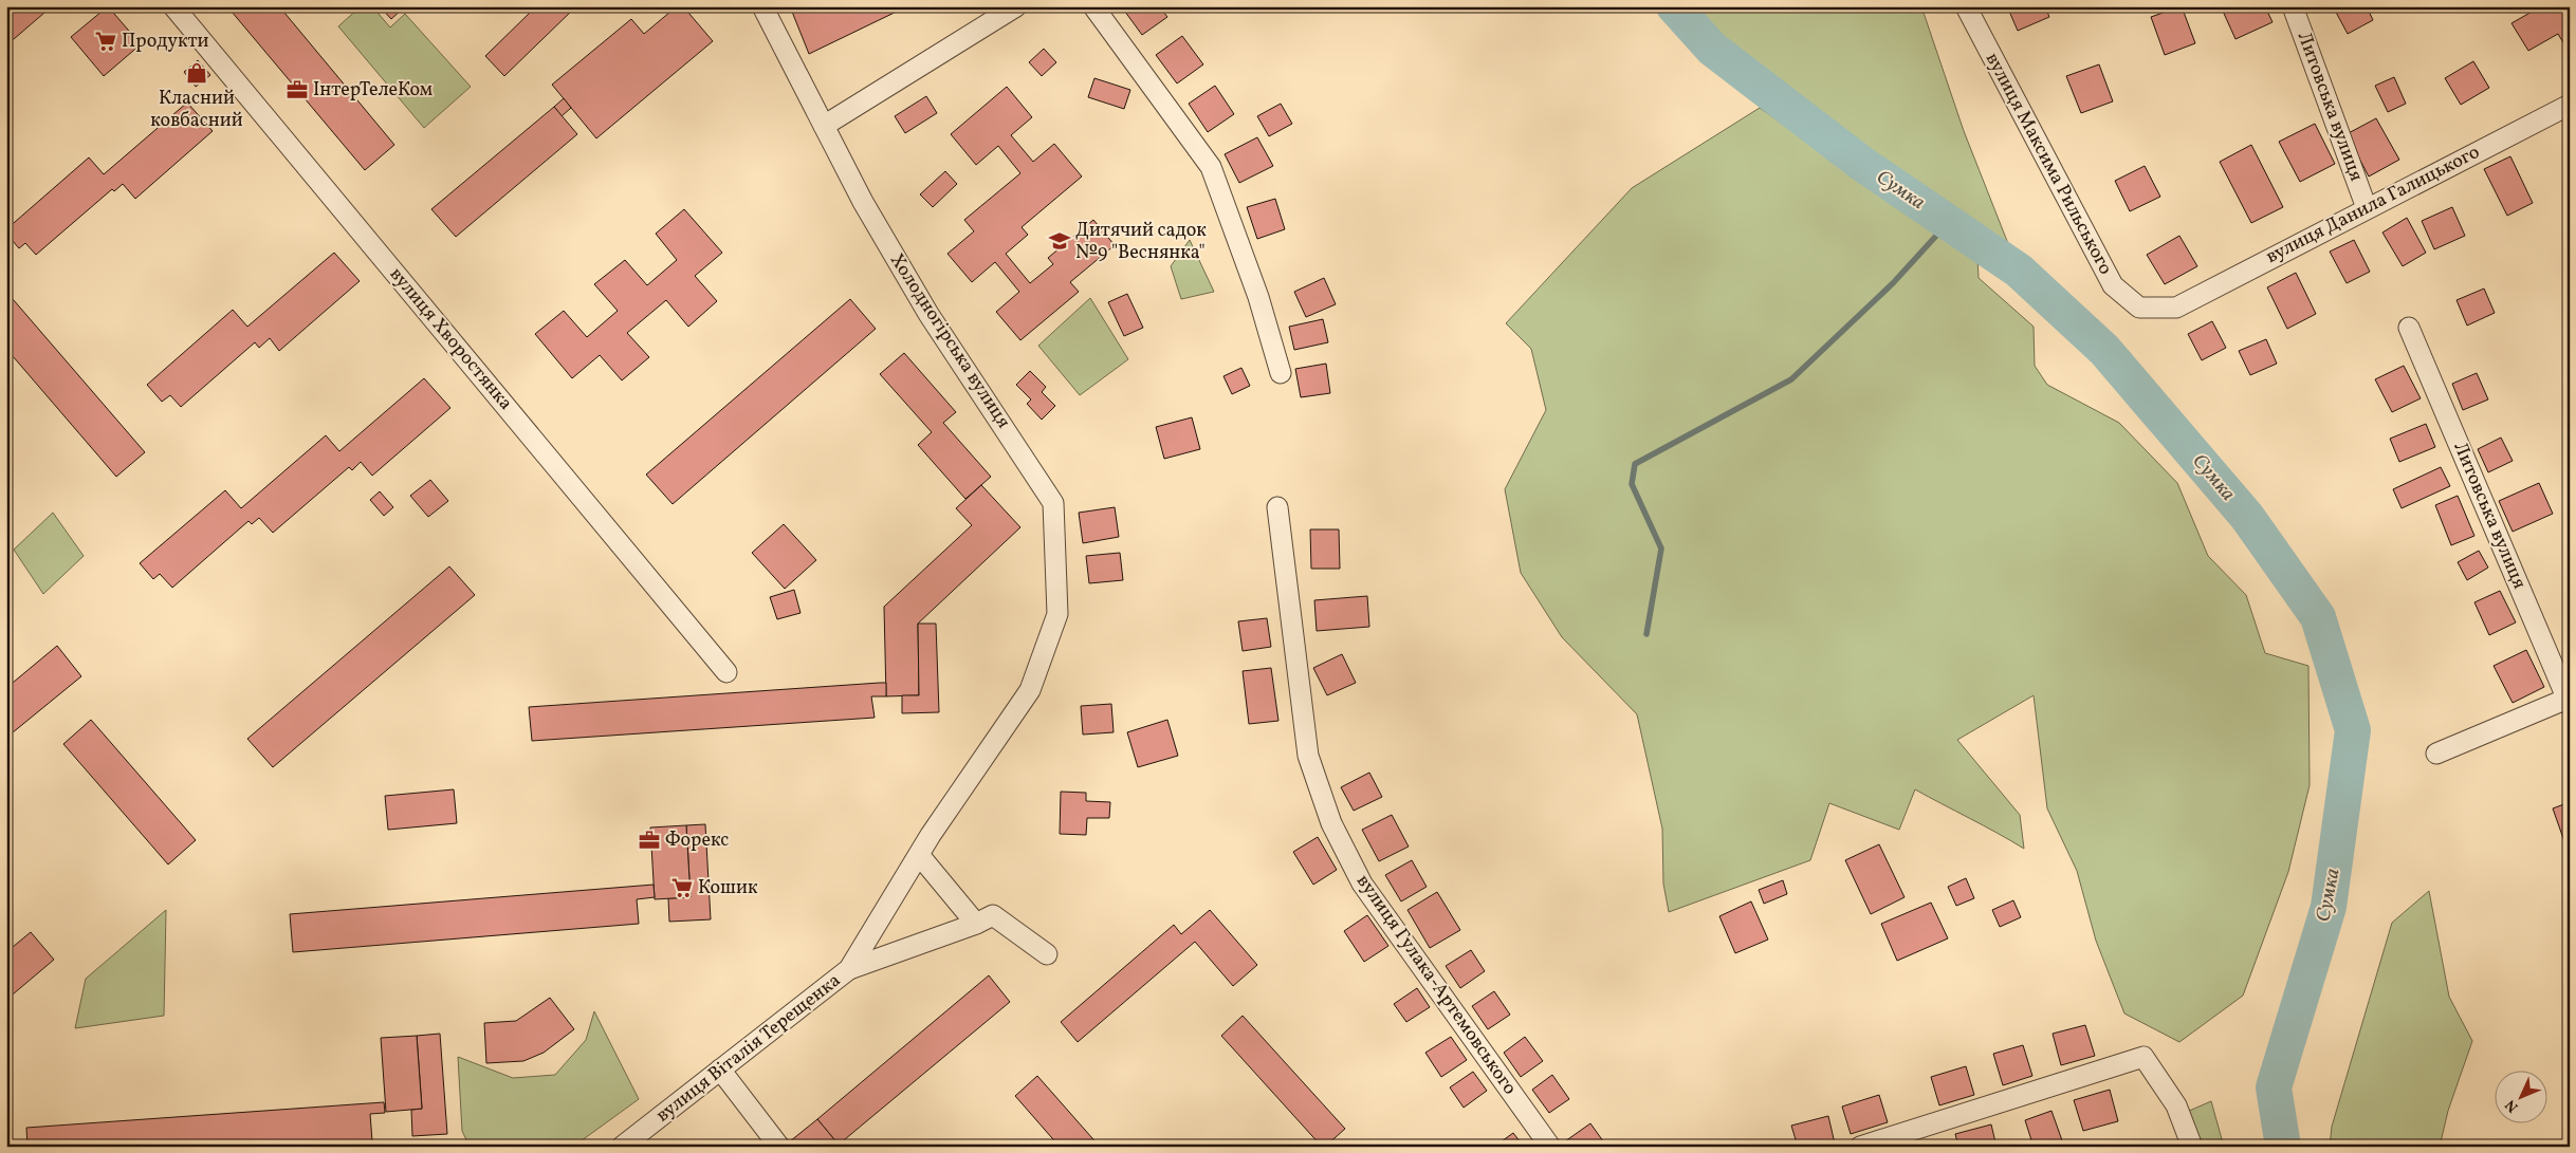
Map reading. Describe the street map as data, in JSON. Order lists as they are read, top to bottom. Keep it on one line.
{"streets":{"street":["Литовська вулиця","вулиця Максима Рильського","вулиця Данила Галицького","вулиця Хворостянка","Холодногірська вулиця","вулиця Гулака-Артемовського","вулиця Віталія Терещенка"]},"crossings":[["Литовська вулиця","вулиця Данила Галицького"],["вулиця Максима Рильського","вулиця Данила Галицького"],["Холодногірська вулиця","вулиця Віталія Терещенка"]],"water":["Сумка"],"places":{"supermarket":["Продукти","Кошик"],"shop":["Класний ковбасний"],"office":["ІнтерТелеКом","Форекс"],"school or university":["Дитячий садок №9 \"Веснянка\""]},"north":"bottom left"}
